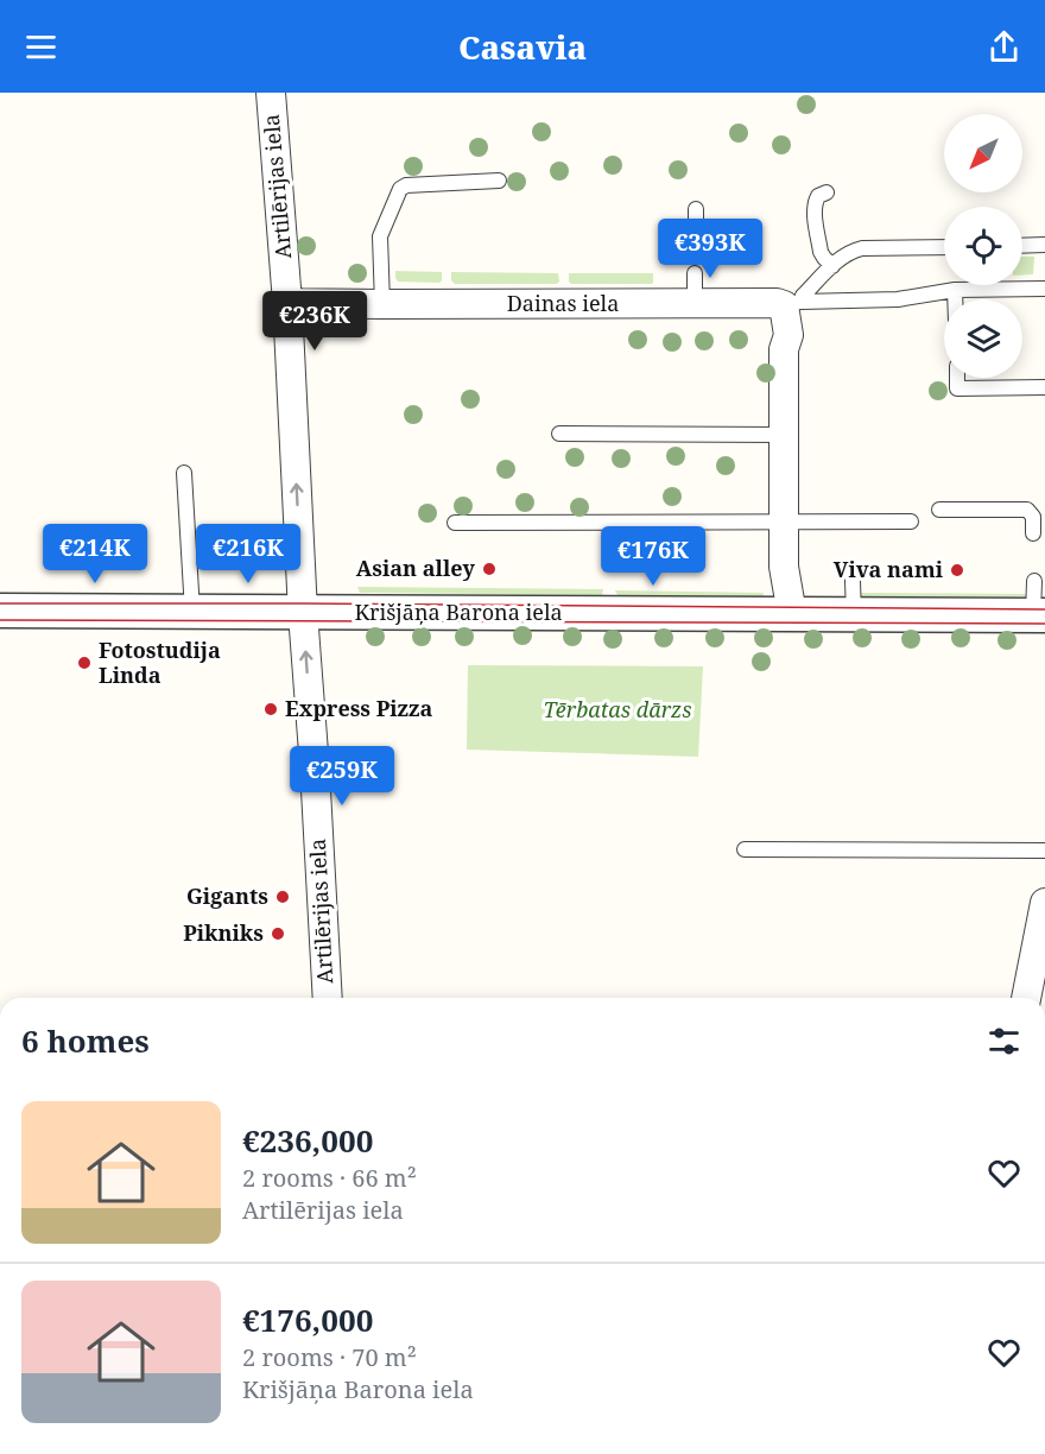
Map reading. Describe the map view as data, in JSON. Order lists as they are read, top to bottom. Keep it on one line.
{"streets":{"street":["Artilērijas iela","Dainas iela","Krišjāņa Barona iela"]},"crossings":[["Artilērijas iela","Dainas iela"],["Artilērijas iela","Krišjāņa Barona iela"]],"one_way":["Artilērijas iela"],"parks":["Tērbatas dārzs"],"places":["Asian alley","Viva nami","Fotostudija Linda","Express Pizza","Gigants","Pikniks"],"north":"bottom left","page":{"header":"Casavia","price":["€393K","€236K","€214K","€216K","€176K","€259K"],"heading":"6 homes","list":[{"name":"€236,000","note":"2 rooms · 66 m² · Artilērijas iela"},{"name":"€176,000","note":"2 rooms · 70 m² · Krišjāņa Barona iela"}]}}
